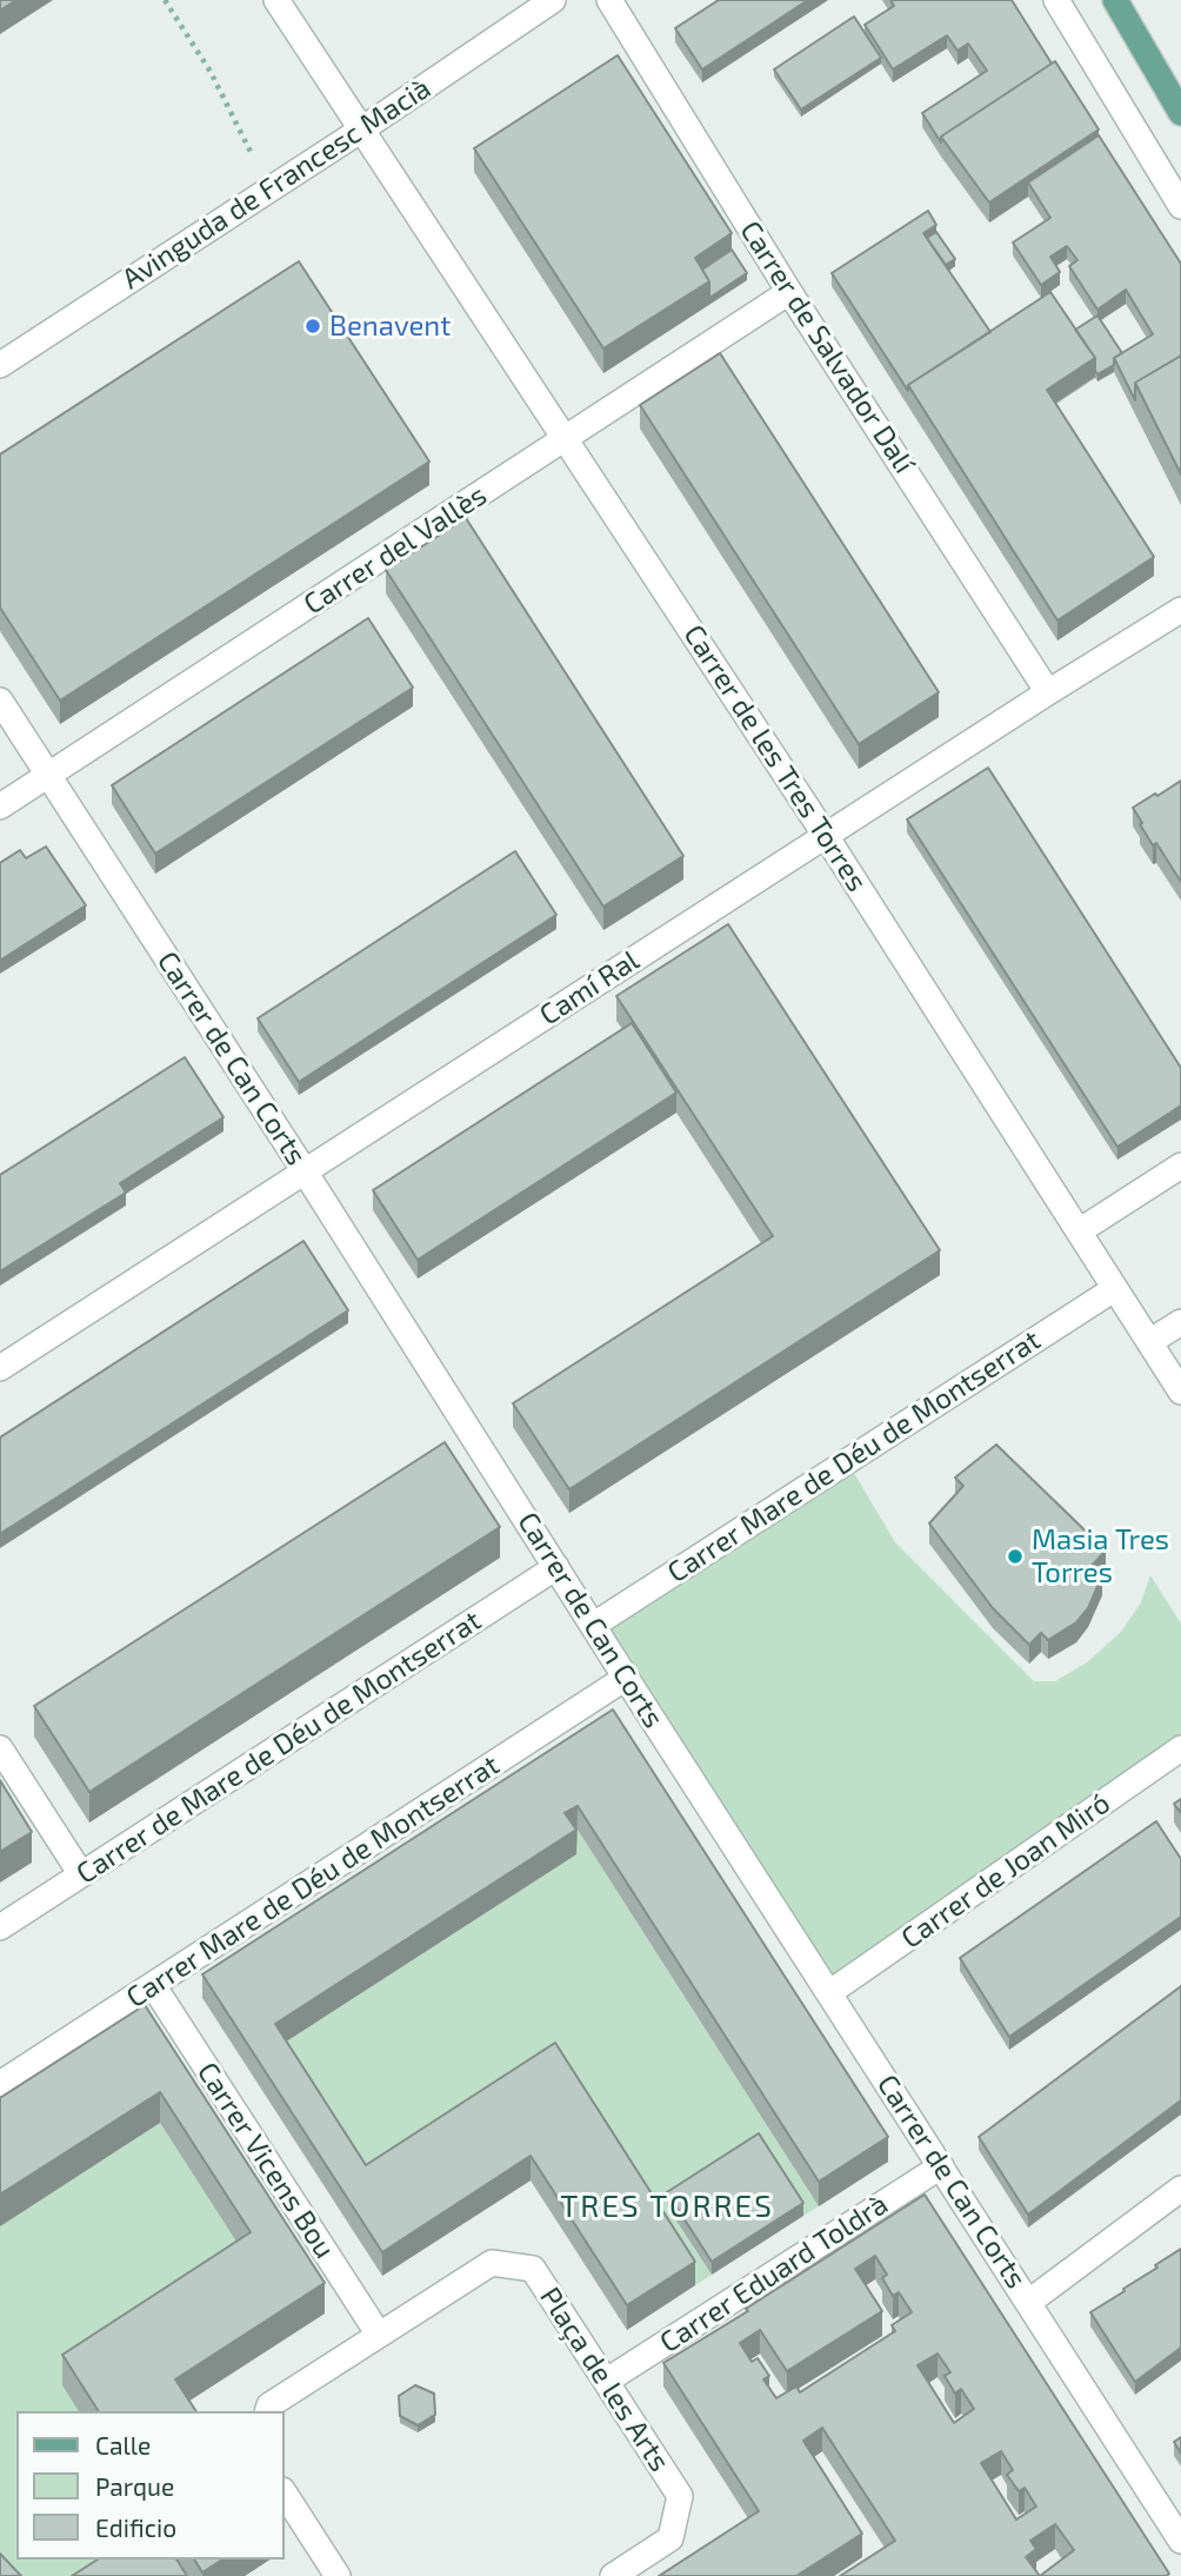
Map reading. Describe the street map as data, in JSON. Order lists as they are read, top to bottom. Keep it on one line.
{"streets":{"street":["Avinguda de Francesc Macià","Carrer de Salvador Dalí","Carrer del Vallès","Carrer de les Tres Torres","Camí Ral","Carrer de Can Corts","Carrer Mare de Déu de Montserrat","Carrer de Mare de Déu de Montserrat","Carrer de Joan Miró","Carrer Vicens Bou","Carrer Eduard Toldrà","Plaça de les Arts"]},"crossings":[["Avinguda de Francesc Macià","Carrer de les Tres Torres"],["Carrer de Salvador Dalí","Carrer del Vallès"],["Carrer de Salvador Dalí","Camí Ral"],["Carrer del Vallès","Carrer de les Tres Torres"],["Carrer del Vallès","Carrer de Can Corts"],["Carrer de les Tres Torres","Camí Ral"],["Carrer de les Tres Torres","Carrer Mare de Déu de Montserrat"],["Camí Ral","Carrer de Can Corts"],["Carrer de Can Corts","Carrer Mare de Déu de Montserrat"],["Carrer de Can Corts","Carrer de Mare de Déu de Montserrat"],["Carrer de Can Corts","Carrer de Joan Miró"],["Carrer de Can Corts","Carrer Eduard Toldrà"],["Carrer Mare de Déu de Montserrat","Carrer Vicens Bou"],["Carrer Vicens Bou","Plaça de les Arts"],["Carrer Eduard Toldrà","Plaça de les Arts"]],"districts":["TRES TORRES"],"places":["Benavent","Masia Tres Torres"],"legend":["Calle","Parque","Edificio"]}
